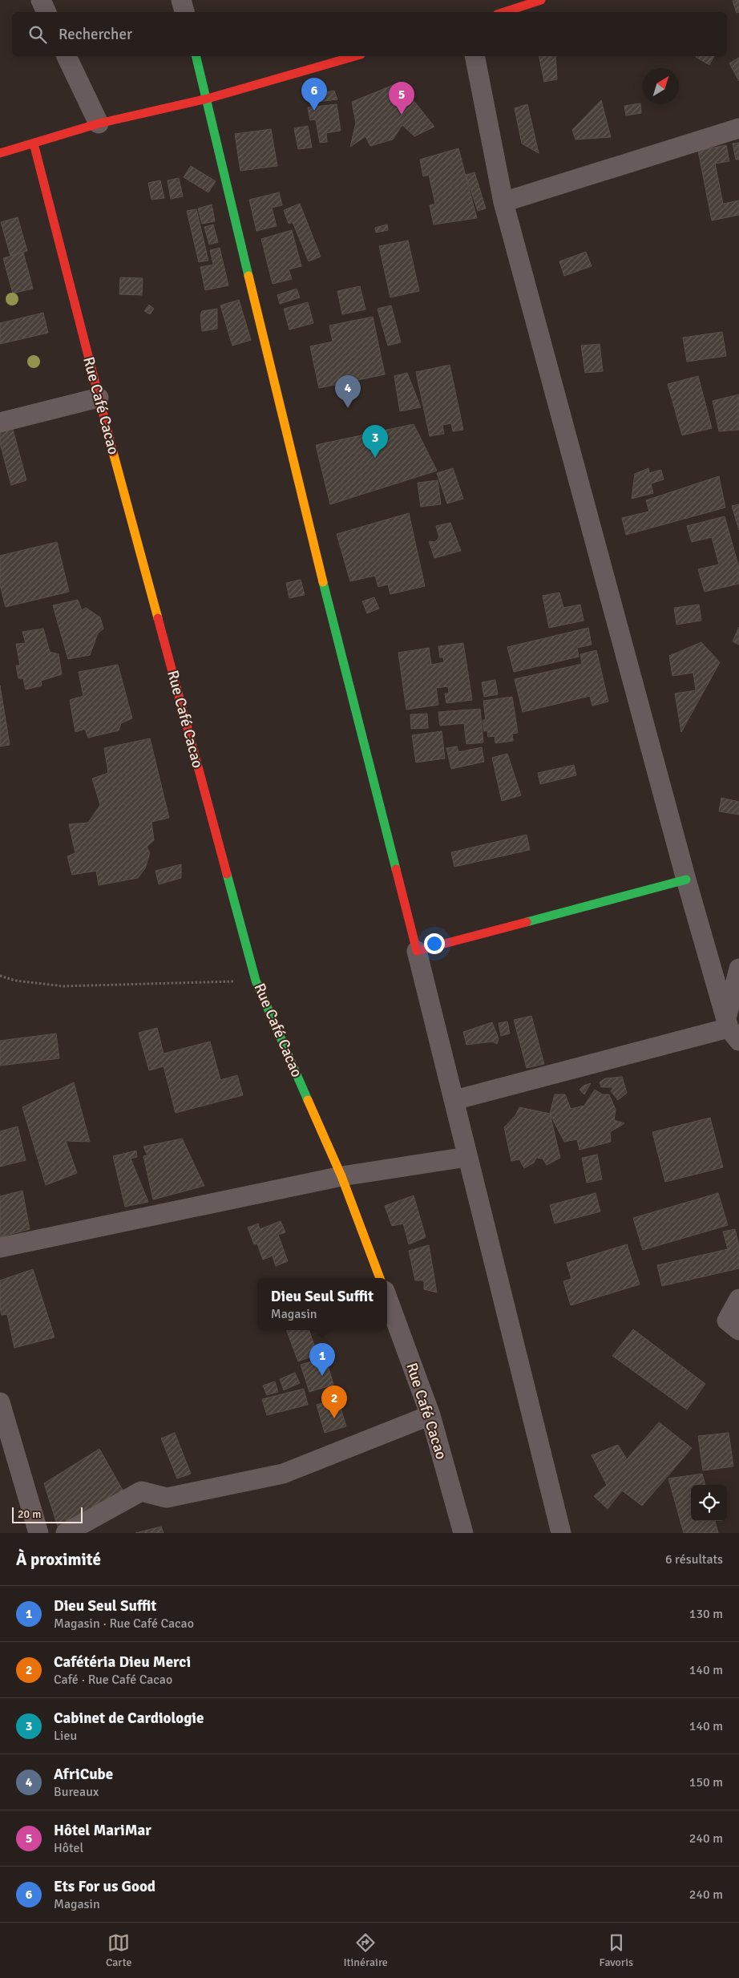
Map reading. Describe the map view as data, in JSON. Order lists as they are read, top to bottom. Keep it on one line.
{"streets":{"street":["Rue Café Cacao"]},"scale_bar":"20 m","north":"top right","page":{"search":"Rechercher","pins":["6","5","4","3","1","2"],"popup":["Dieu Seul Suffit","Magasin"],"scale":"20 m","heading":["À proximité","6 résultats"],"list":[{"mark":"1","name":"Dieu Seul Suffit","note":"Magasin · Rue Café Cacao","value":"130 m"},{"mark":"2","name":"Cafétéria Dieu Merci","note":"Café · Rue Café Cacao","value":"140 m"},{"mark":"3","name":"Cabinet de Cardiologie","note":"Lieu","value":"140 m"},{"mark":"4","name":"AfriCube","note":"Bureaux","value":"150 m"},{"mark":"5","name":"Hôtel MariMar","note":"Hôtel","value":"240 m"},{"mark":"6","name":"Ets For us Good","note":"Magasin","value":"240 m"}],"nav":["Carte","Itinéraire","Favoris"]}}
